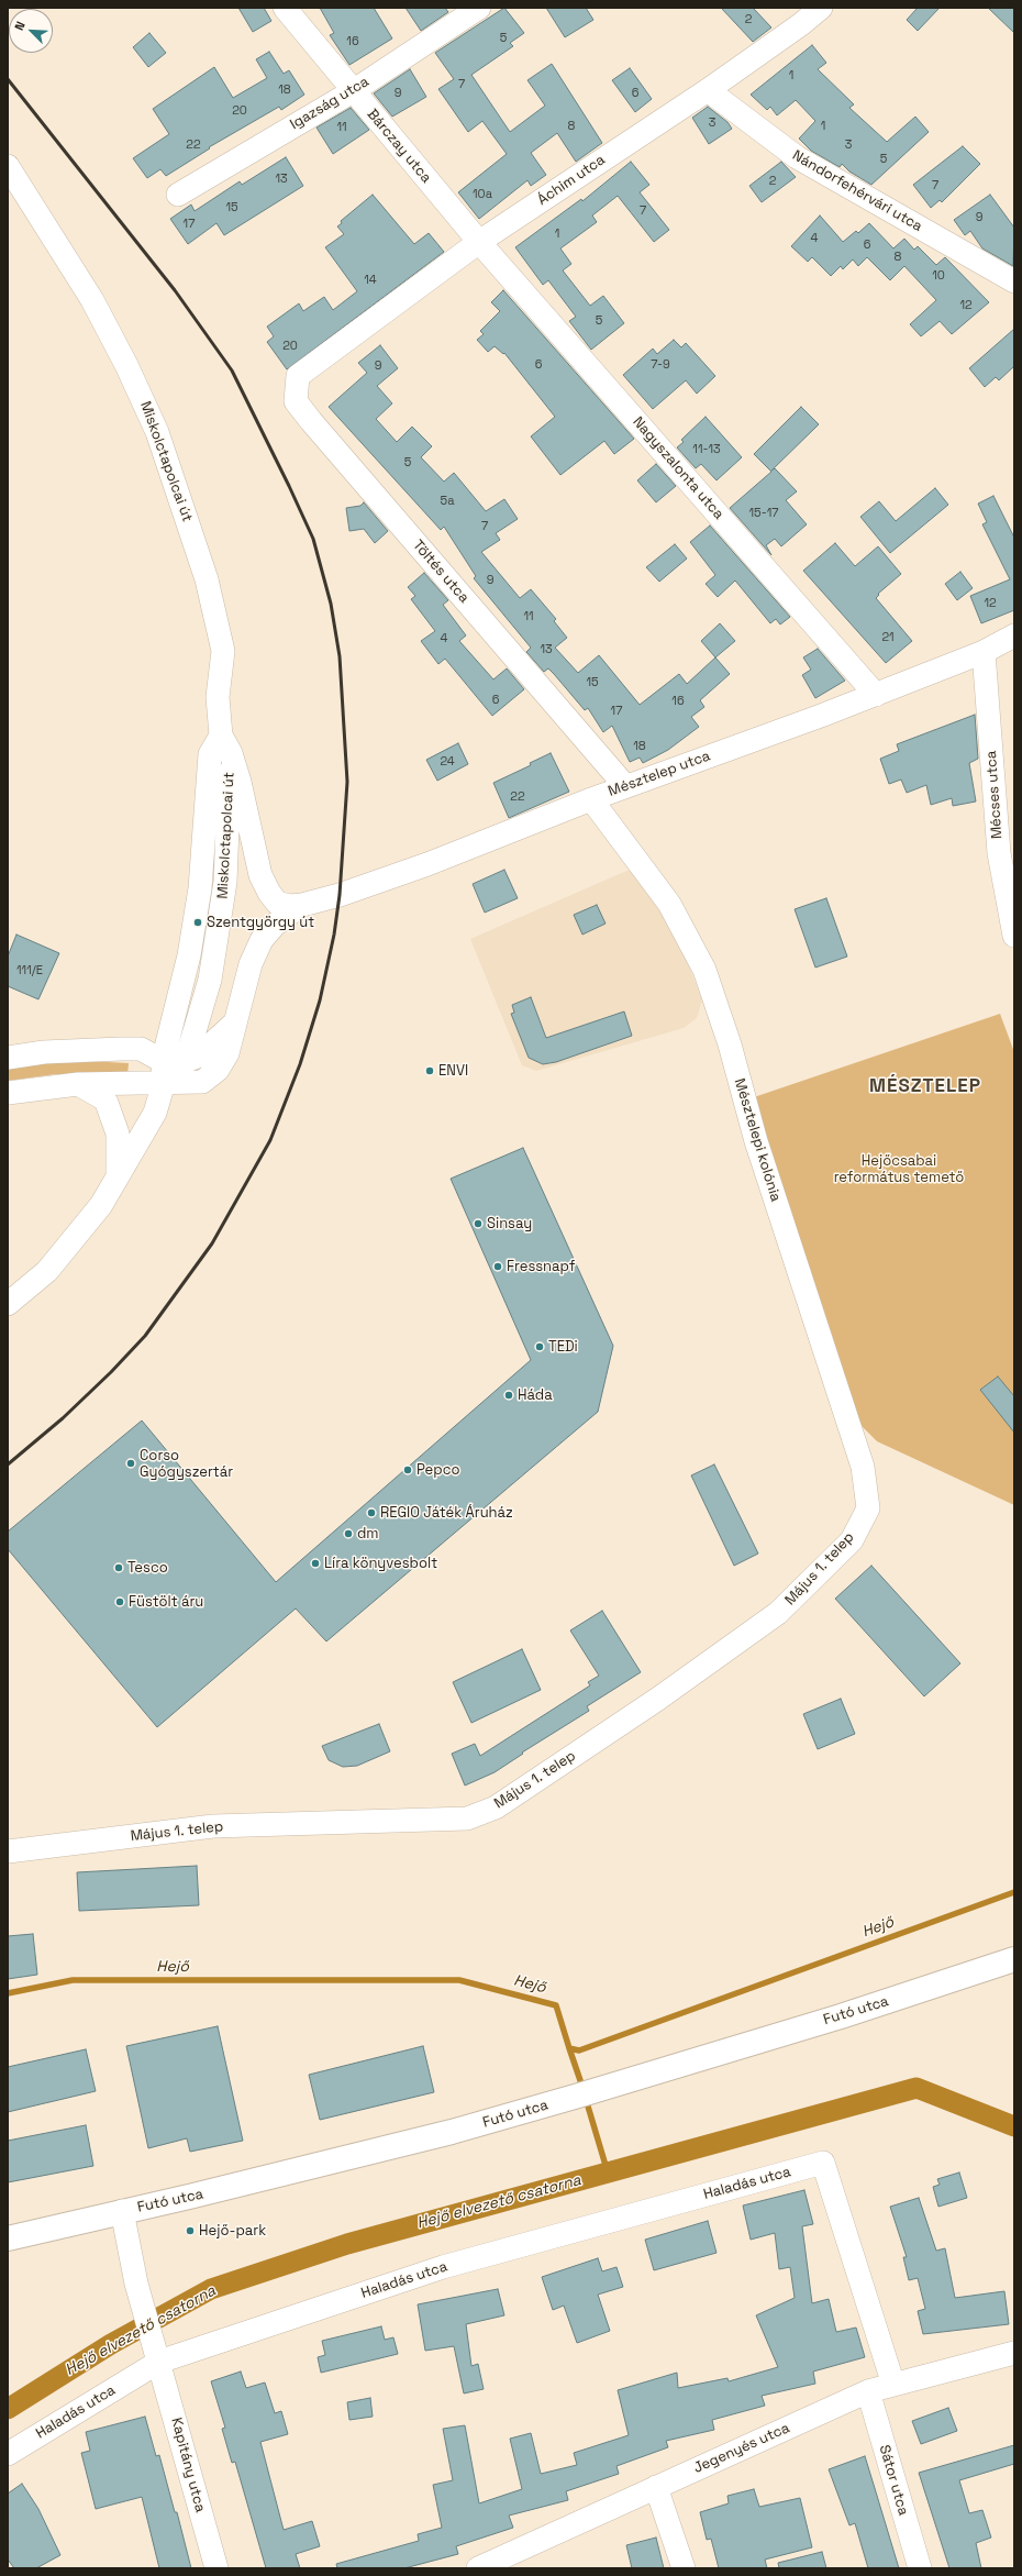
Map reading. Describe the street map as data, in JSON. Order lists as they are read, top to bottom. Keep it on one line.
{"streets":{"main road":["Futó utca"],"street":["Igazság utca","Bárczay utca","Áchim utca","Nándorfehérvári utca","Miskolctapolcai út","Nagyszalonta utca","Töltés utca","Mésztelep utca","Mécses utca","Mésztelepi kolónia","Május 1. telep","Haladás utca","Jegenyés utca","Kapitány utca","Sátor utca"]},"crossings":[["Igazság utca","Bárczay utca"],["Bárczay utca","Áchim utca"],["Bárczay utca","Nagyszalonta utca"],["Áchim utca","Nándorfehérvári utca"],["Áchim utca","Nagyszalonta utca"],["Áchim utca","Töltés utca"],["Miskolctapolcai út","Mésztelep utca"],["Nagyszalonta utca","Mésztelep utca"],["Töltés utca","Mésztelep utca"],["Mésztelep utca","Mécses utca"],["Mésztelep utca","Mésztelepi kolónia"],["Mésztelepi kolónia","Május 1. telep"],["Futó utca","Kapitány utca"],["Haladás utca","Jegenyés utca"],["Haladás utca","Kapitány utca"],["Jegenyés utca","Sátor utca"]],"districts":["MÉSZTELEP"],"water":["Hejő","Hejő elvezető csatorna"],"parks":["Hejőcsabai református temető"],"places":["Szentgyörgy út","ENVI","Sinsay","Fressnapf","TEDi","Háda","Corso Gyógyszertár","Pepco","REGIO Játék Áruház","dm","Líra könyvesbolt","Tesco","Füstölt áru","Hejő-park"],"house_numbers":["2","5","16","1","7","18","9","6","20","3","8","1","11","22","3","5","13","2","7","10a","15","7","9","17","1","4","6","8","10","14","12","5","20","6","7-9","9","11-13","5","5a","15-17","7","9","12","11","21","4","13","15","6","16","17","18","24","22","111/E"],"north":"top left"}
